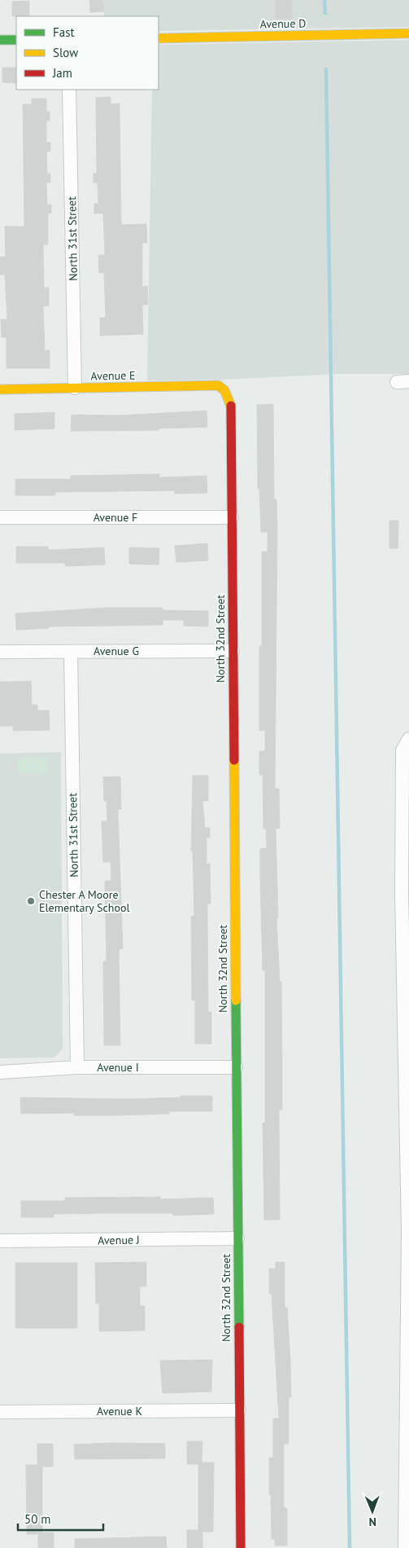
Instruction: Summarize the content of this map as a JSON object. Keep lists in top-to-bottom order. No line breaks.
{"streets":{"street":["Avenue D","North 31st Street","Avenue E","Avenue F","North 32nd Street","Avenue G","Avenue I","Avenue J","Avenue K"]},"crossings":[["North 31st Street","Avenue E"],["North 31st Street","Avenue G"],["North 31st Street","Avenue I"],["Avenue E","North 32nd Street"],["Avenue F","North 32nd Street"],["North 32nd Street","Avenue G"],["North 32nd Street","Avenue I"],["North 32nd Street","Avenue J"],["North 32nd Street","Avenue K"]],"places":["Chester A Moore Elementary School"],"legend":["Fast","Slow","Jam"],"scale_bar":"50 m","north":"bottom"}
